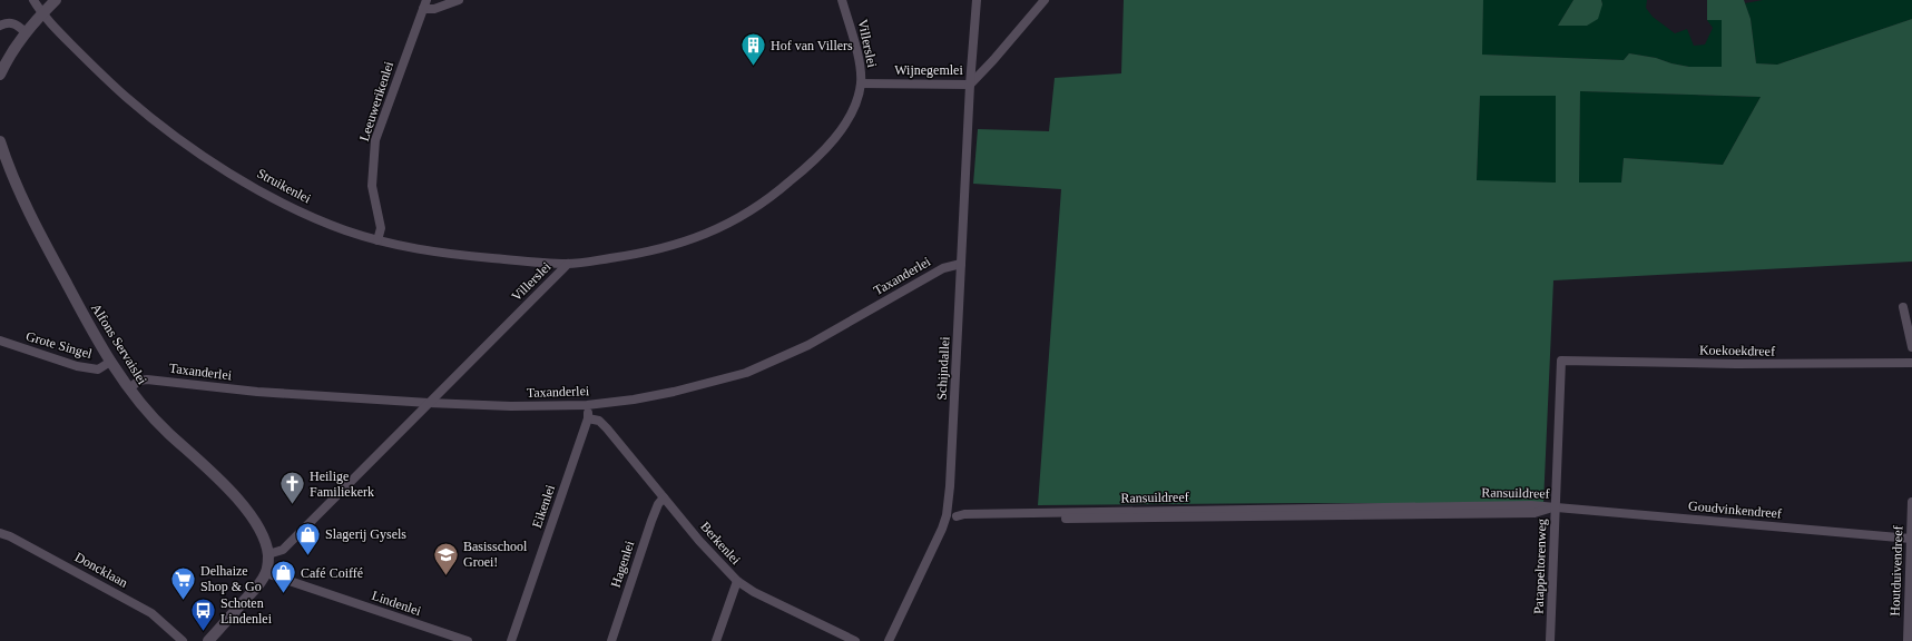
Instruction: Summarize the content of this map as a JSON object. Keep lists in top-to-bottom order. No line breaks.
{"streets":{"street":["Villerslei","Wijnegemlei","Leeuwerikenlei","Struikenlei","Taxanderlei","Alfons Servaislei","Grote Singel","Koekoekdreef","Schijndallei","Ransuildreef","Eikenlei","Goudvinkendreef","Berkenlei","Hagenlei","Patappeltorenweg","Doncklaan","Houtduivendreef","Lindenlei"]},"crossings":[["Villerslei","Wijnegemlei"],["Villerslei","Struikenlei"],["Villerslei","Taxanderlei"],["Villerslei","Alfons Servaislei"],["Wijnegemlei","Schijndallei"],["Leeuwerikenlei","Struikenlei"],["Taxanderlei","Alfons Servaislei"],["Taxanderlei","Schijndallei"],["Taxanderlei","Eikenlei"],["Alfons Servaislei","Grote Singel"],["Koekoekdreef","Patappeltorenweg"],["Schijndallei","Ransuildreef"],["Ransuildreef","Goudvinkendreef"],["Ransuildreef","Patappeltorenweg"],["Goudvinkendreef","Patappeltorenweg"],["Goudvinkendreef","Houtduivendreef"],["Berkenlei","Hagenlei"]],"places":{"building":["Hof van Villers"],"church":["Heilige Familiekerk"],"shop":["Slagerij Gysels","Café Coiffé"],"school or university":["Basisschool Groei!"],"supermarket":["Delhaize Shop & Go"],"bus stop":["Schoten Lindenlei"]}}
